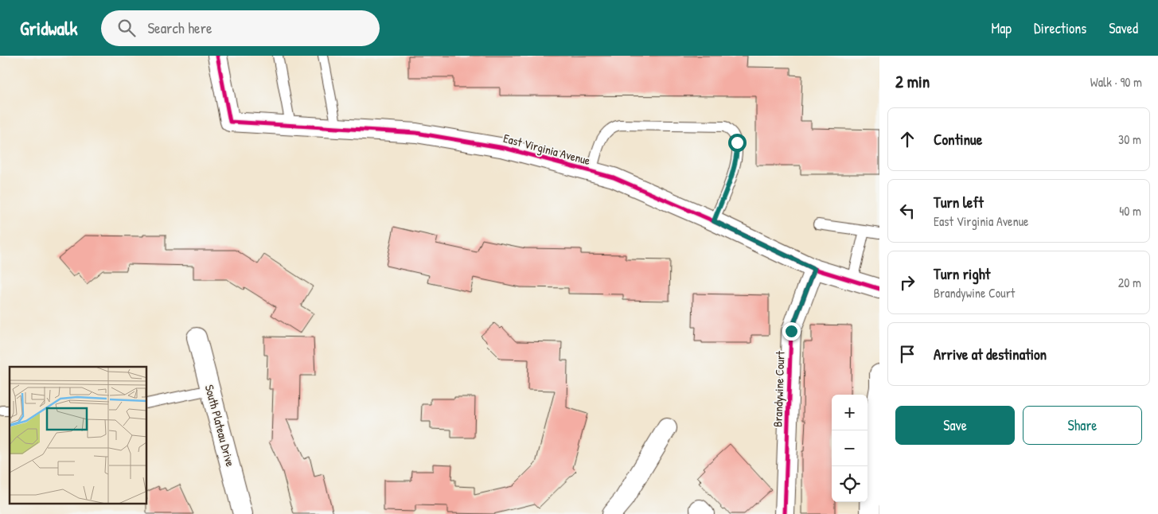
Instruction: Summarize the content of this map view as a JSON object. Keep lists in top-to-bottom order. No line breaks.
{"streets":{"street":["East Virginia Avenue","Brandywine Court","South Plateau Drive"]},"crossings":[["East Virginia Avenue","Brandywine Court"]],"page":{"header":"Gridwalk","search":"Search here","nav":["Map","Directions","Saved"],"heading":["2 min","Walk · 90 m"],"list":[["Continue","30 m"],["Turn left","East Virginia Avenue","40 m"],["Turn right","Brandywine Court","20 m"],"Arrive at destination"],"buttons":["Save","Share"],"map_buttons":["+","−"]}}
